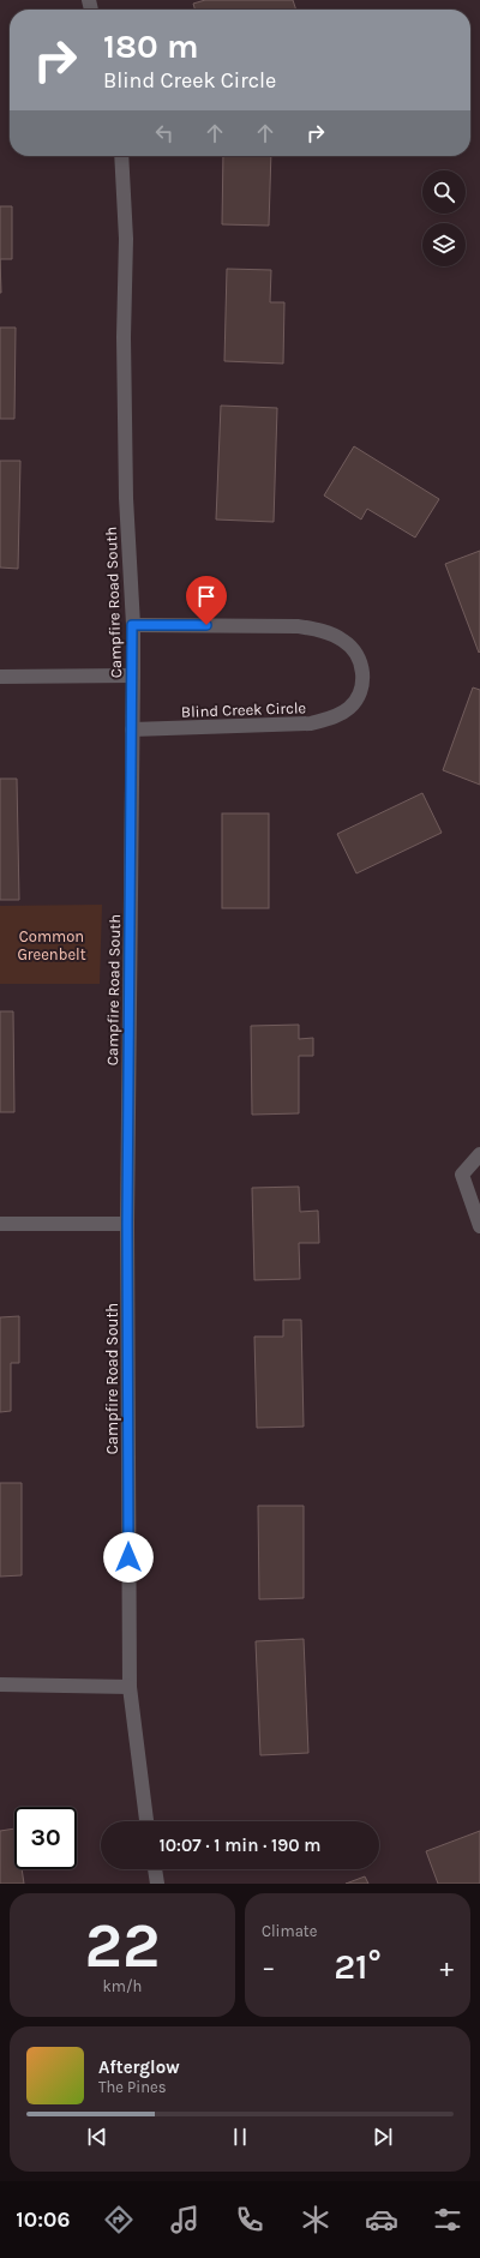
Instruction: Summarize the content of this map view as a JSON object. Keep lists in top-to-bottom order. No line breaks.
{"streets":{"street":["Campfire Road South","Blind Creek Circle"]},"crossings":[["Campfire Road South","Blind Creek Circle"]],"parks":["Common Greenbelt"],"page":{"turn":["180 m","Blind Creek Circle"],"limit":"30","trip":"10:07 · 1 min · 190 m","tile":[["22","km/h"],"Climate"],"heat":["−","21°","+"],"song":["Afterglow","The Pines"],"tabs":"10:06"}}
